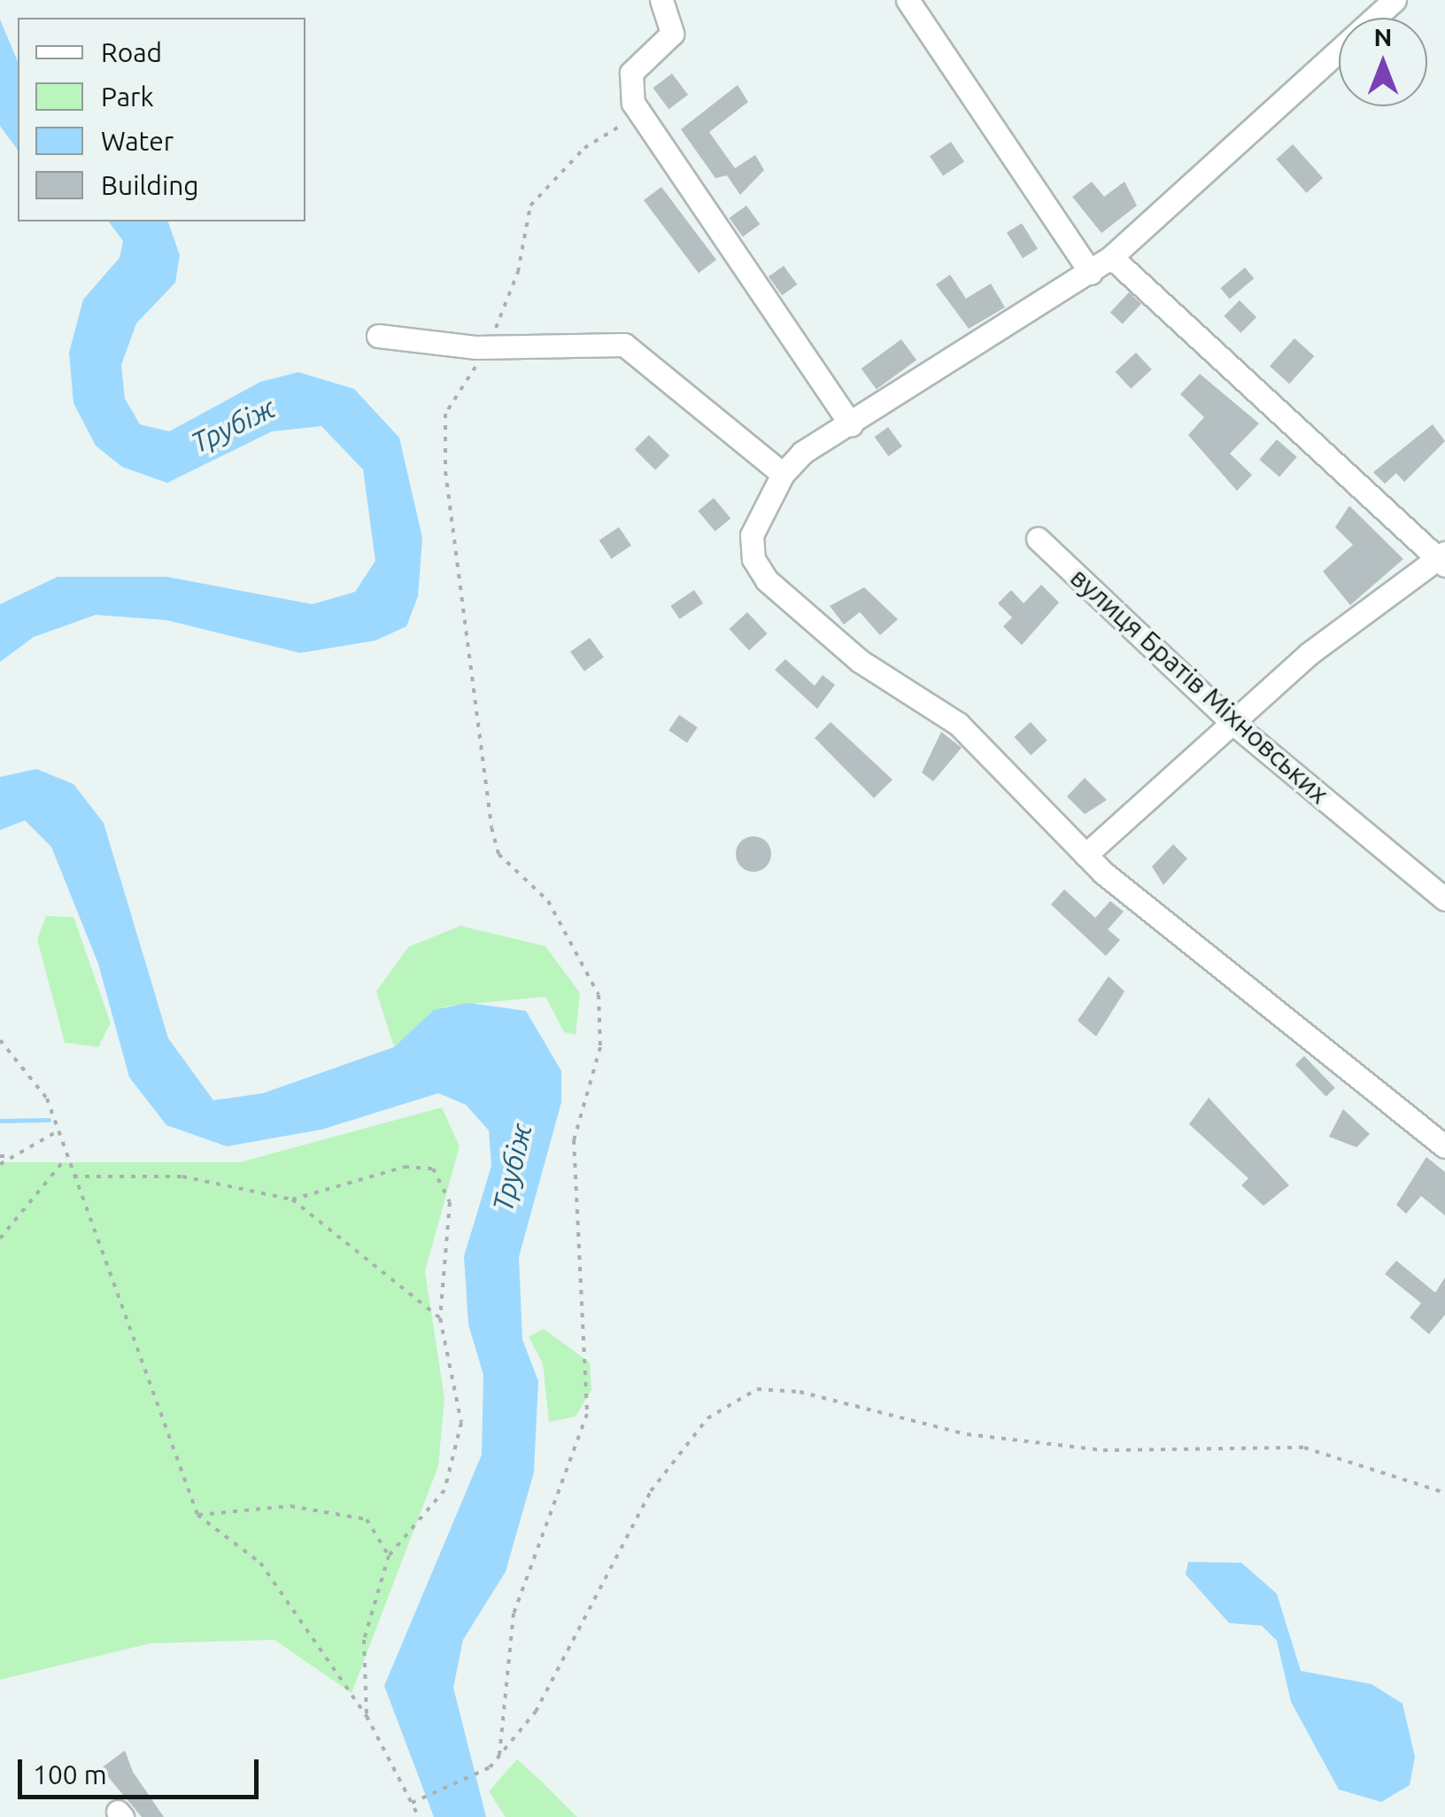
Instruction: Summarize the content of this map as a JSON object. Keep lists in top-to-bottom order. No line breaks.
{"streets":{"street":["вулиця Братів Міхновських"]},"water":["Трубіж"],"legend":["Road","Park","Water","Building"],"scale_bar":"100 m","north":"top"}
